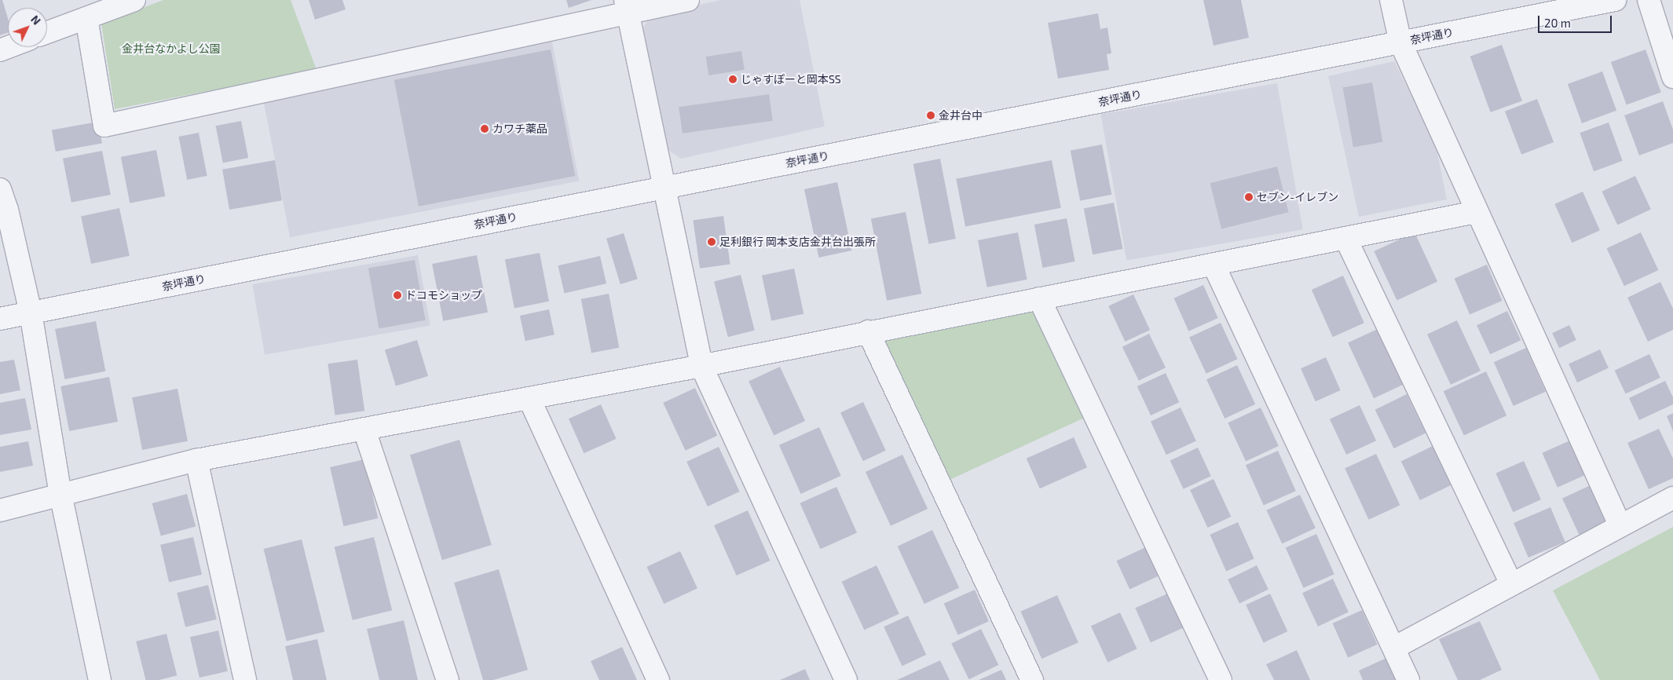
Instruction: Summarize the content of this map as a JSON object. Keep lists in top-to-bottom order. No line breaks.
{"streets":{"street":["奈坪通り"]},"parks":["金井台なかよし公園"],"places":["じゃすぽーと岡本SS","金井台中","カワチ薬品","セブン-イレブン","足利銀行 岡本支店金井台出張所","ドコモショップ"],"scale_bar":"20 m","north":"top right"}
